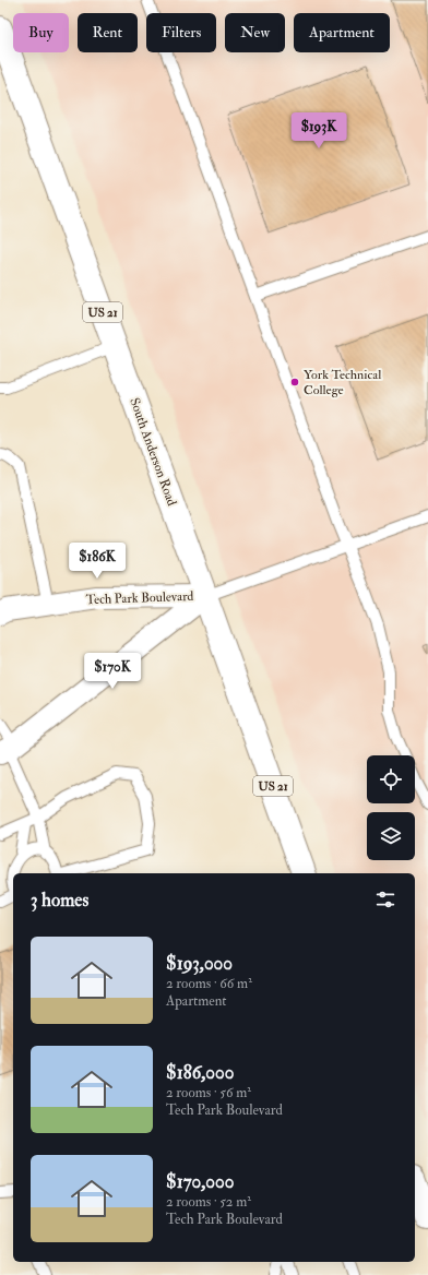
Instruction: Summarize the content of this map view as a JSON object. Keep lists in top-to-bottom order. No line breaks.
{"streets":{"main road":["US 21","South Anderson Road"],"street":["Tech Park Boulevard"]},"crossings":[["South Anderson Road","Tech Park Boulevard"]],"places":["York Technical College"],"page":{"chip":["Buy","Rent","Filters","New","Apartment"],"price":["$193K","$186K","$170K"],"heading":"3 homes","list":[{"name":"$193,000","note":"2 rooms · 66 m² · Apartment"},{"name":"$186,000","note":"2 rooms · 56 m² · Tech Park Boulevard"},{"name":"$170,000","note":"2 rooms · 52 m² · Tech Park Boulevard"}]}}
